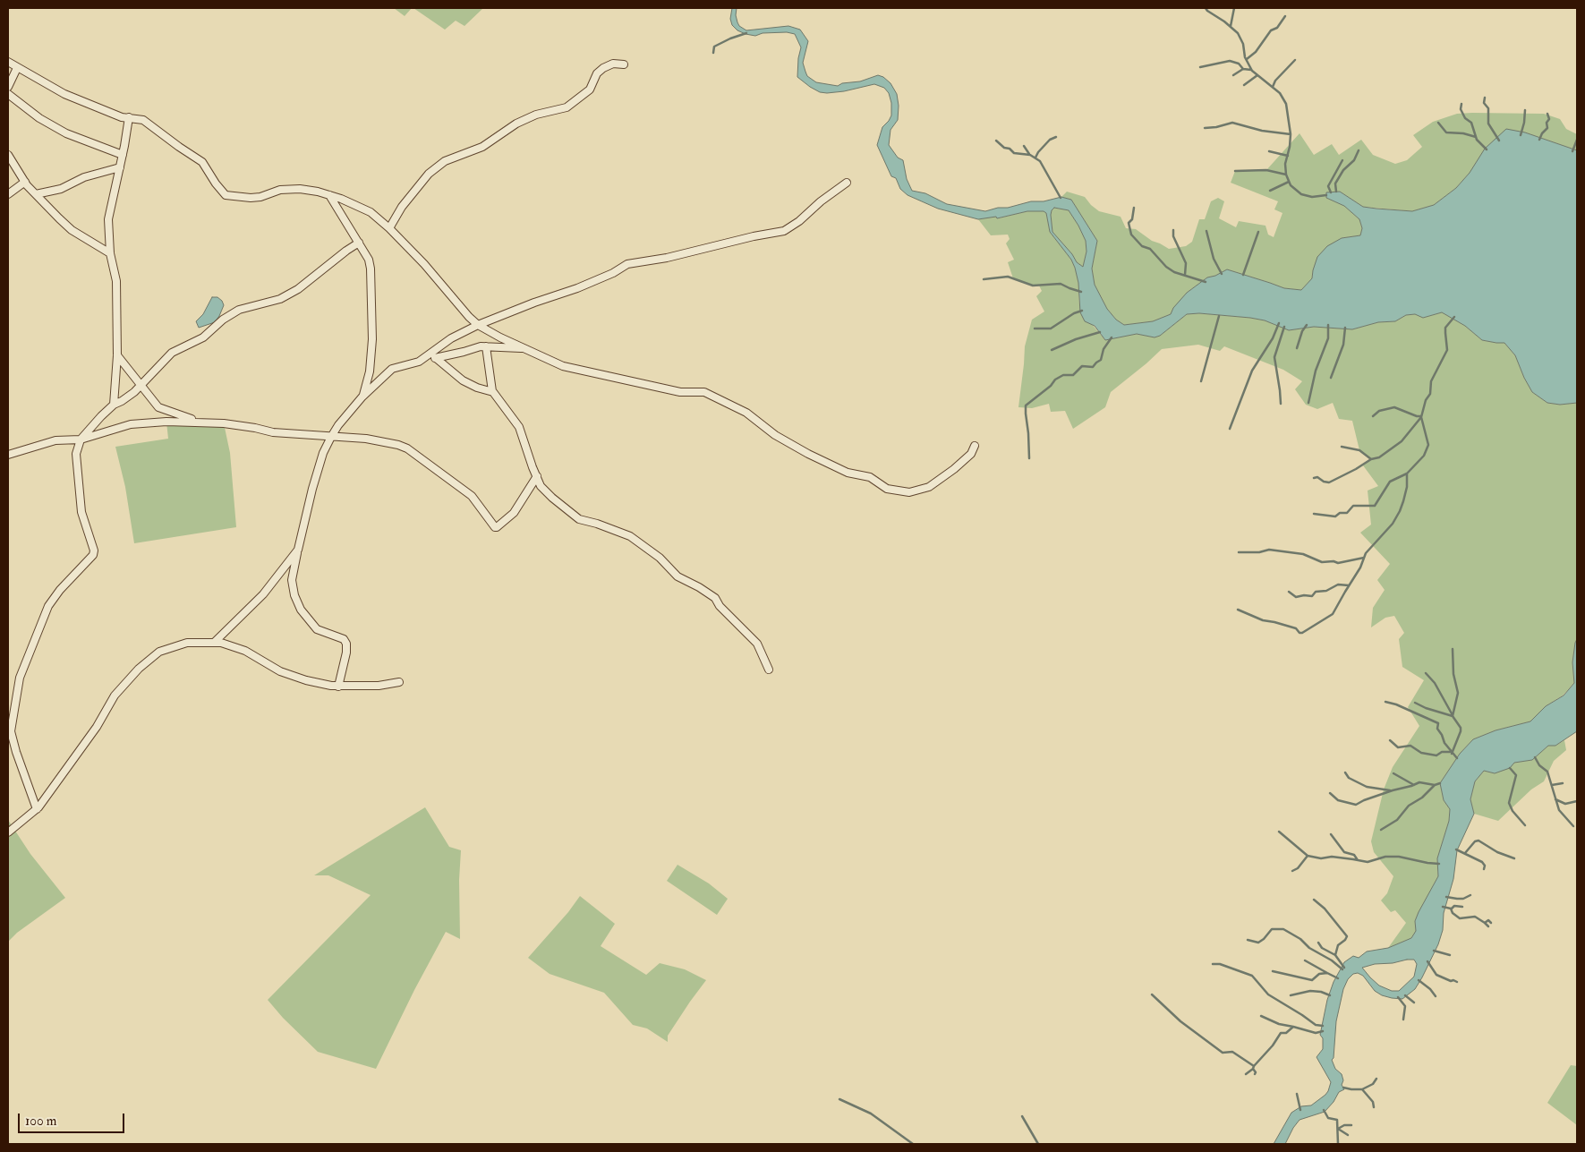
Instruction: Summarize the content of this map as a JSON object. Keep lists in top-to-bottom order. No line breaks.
{"scale_bar":"100 m"}
